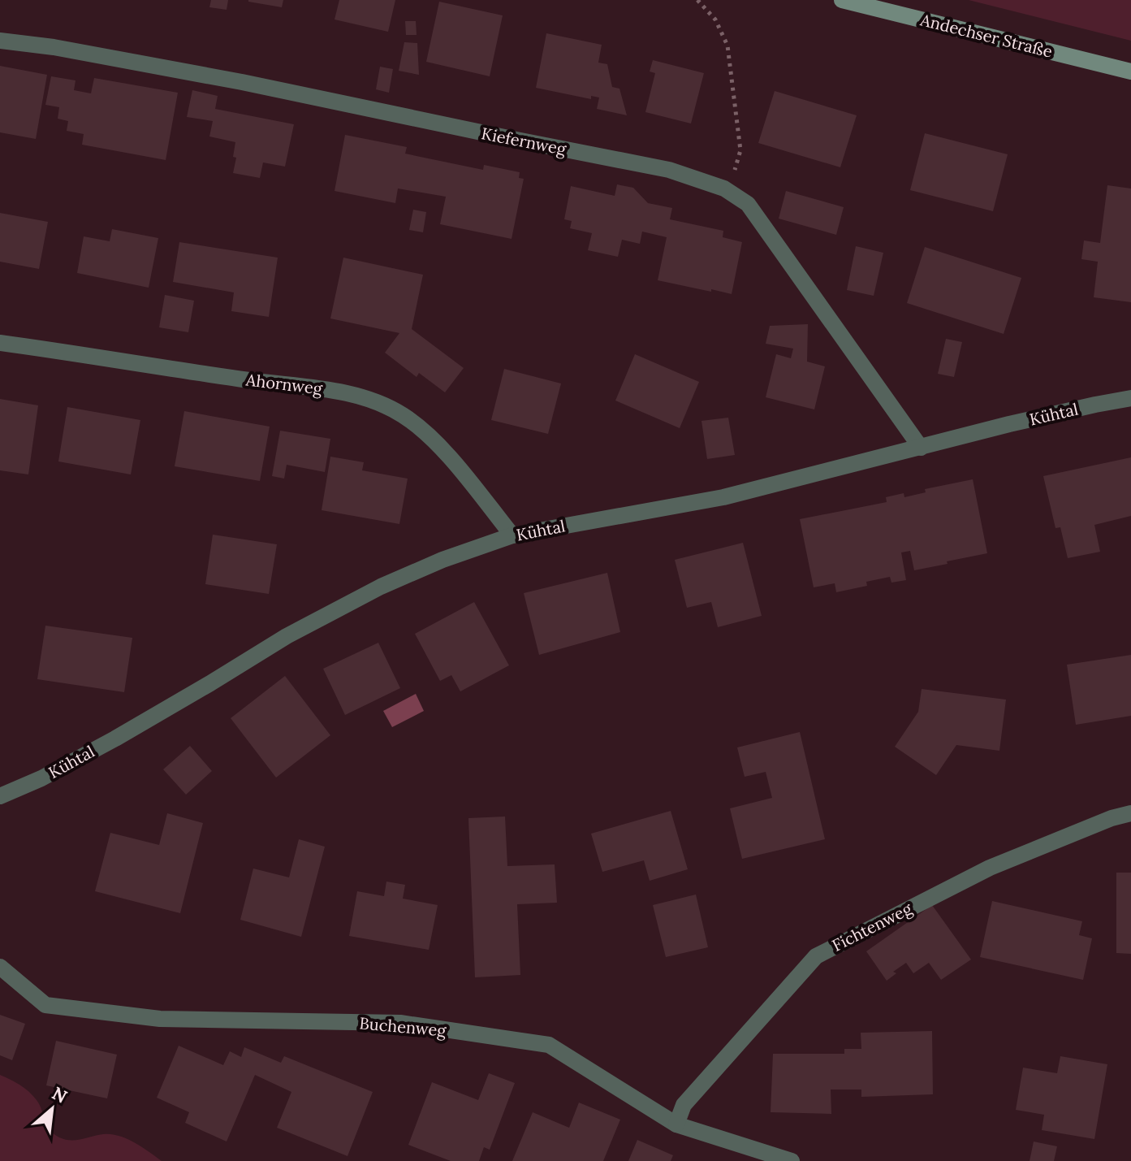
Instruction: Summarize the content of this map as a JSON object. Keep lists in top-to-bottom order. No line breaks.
{"streets":{"street":["Andechser Straße","Kiefernweg","Ahornweg","Kühtal","Fichtenweg","Buchenweg"]},"crossings":[["Kiefernweg","Kühtal"],["Ahornweg","Kühtal"],["Fichtenweg","Buchenweg"]],"north":"top right"}
